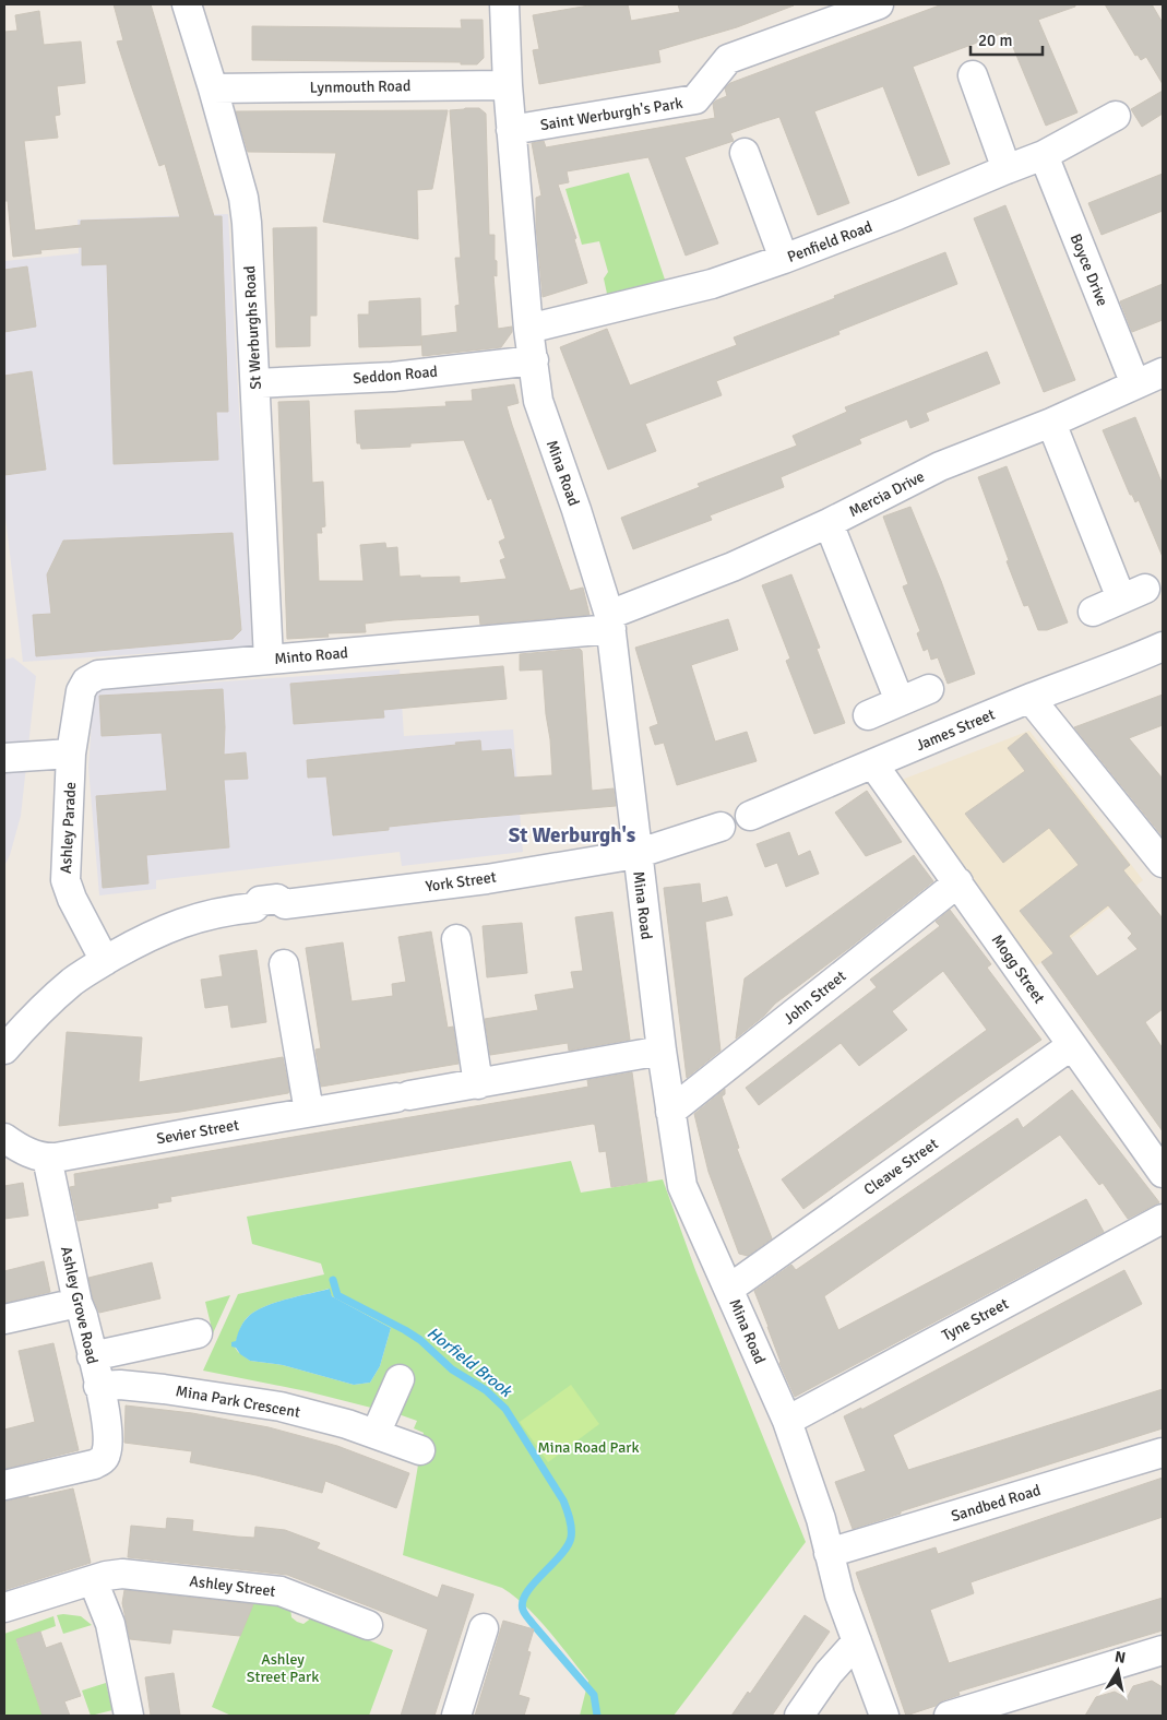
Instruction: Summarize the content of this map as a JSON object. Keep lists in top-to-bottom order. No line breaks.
{"streets":{"street":["Lynmouth Road","Saint Werburgh's Park","Penfield Road","Boyce Drive","St Werburghs Road","Seddon Road","Mina Road","Mercia Drive","Minto Road","James Street","Ashley Parade","York Street","Mogg Street","John Street","Sevier Street","Cleave Street","Ashley Grove Road","Tyne Street","Mina Park Crescent","Sandbed Road","Ashley Street"]},"crossings":[["Lynmouth Road","St Werburghs Road"],["Lynmouth Road","Mina Road"],["Saint Werburgh's Park","Mina Road"],["Penfield Road","Boyce Drive"],["Penfield Road","Mina Road"],["Boyce Drive","Mercia Drive"],["St Werburghs Road","Seddon Road"],["St Werburghs Road","Minto Road"],["Seddon Road","Mina Road"],["Mina Road","Mercia Drive"],["Mina Road","Minto Road"],["Mina Road","James Street"],["Mina Road","York Street"],["Mina Road","John Street"],["Mina Road","Sevier Street"],["Mina Road","Cleave Street"],["Mina Road","Tyne Street"],["Mina Road","Sandbed Road"],["Mercia Drive","Minto Road"],["Minto Road","Ashley Parade"],["James Street","York Street"],["James Street","Mogg Street"],["Ashley Parade","York Street"],["Mogg Street","John Street"],["Mogg Street","Cleave Street"],["Sevier Street","Ashley Grove Road"],["Ashley Grove Road","Mina Park Crescent"]],"districts":["St Werburgh's"],"water":["Horfield Brook"],"parks":["Mina Road Park","Ashley Street Park"],"scale_bar":"20 m","north":"top"}
